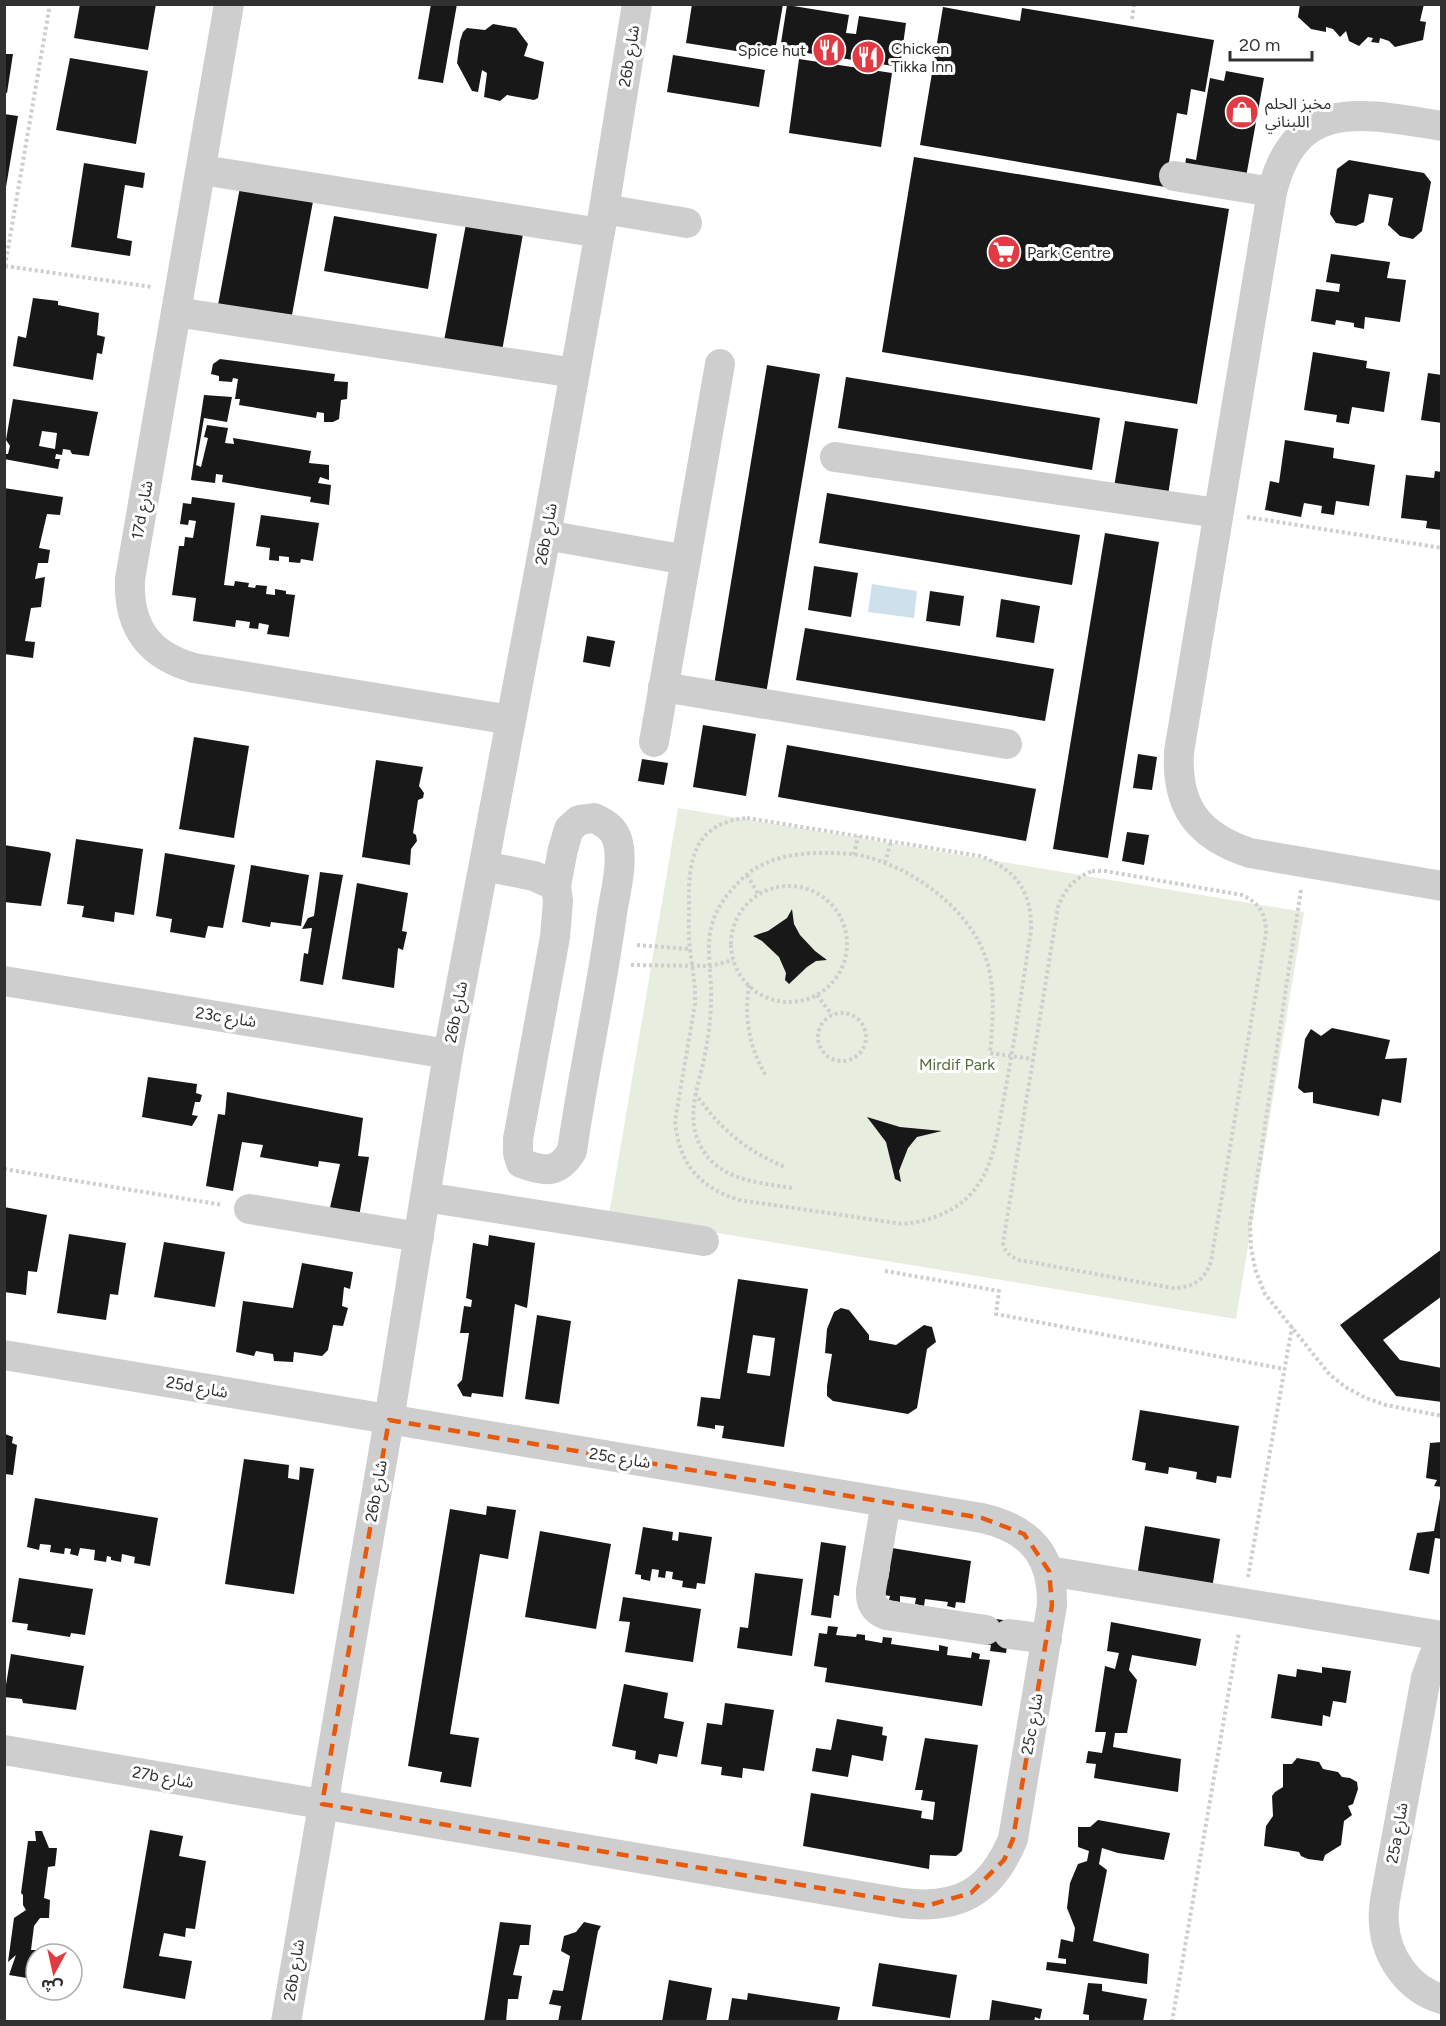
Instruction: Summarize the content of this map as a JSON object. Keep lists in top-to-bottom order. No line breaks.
{"streets":{"street":["26b شارع","17d شارع","23c شارع","25d شارع","25c شارع","27b شارع","25a شارع"]},"crossings":[["26b شارع","17d شارع"],["26b شارع","23c شارع"],["26b شارع","25d شارع"],["26b شارع","25c شارع"],["26b شارع","27b شارع"],["25d شارع","25c شارع"],["25c شارع","27b شارع"]],"parks":["Mirdif Park"],"places":{"restaurant":["Spice hut","Chicken Tikka Inn"],"shop":["مخبز الحلم اللبناني"],"supermarket":["Park Centre"]},"scale_bar":"20 m","north":"bottom"}
